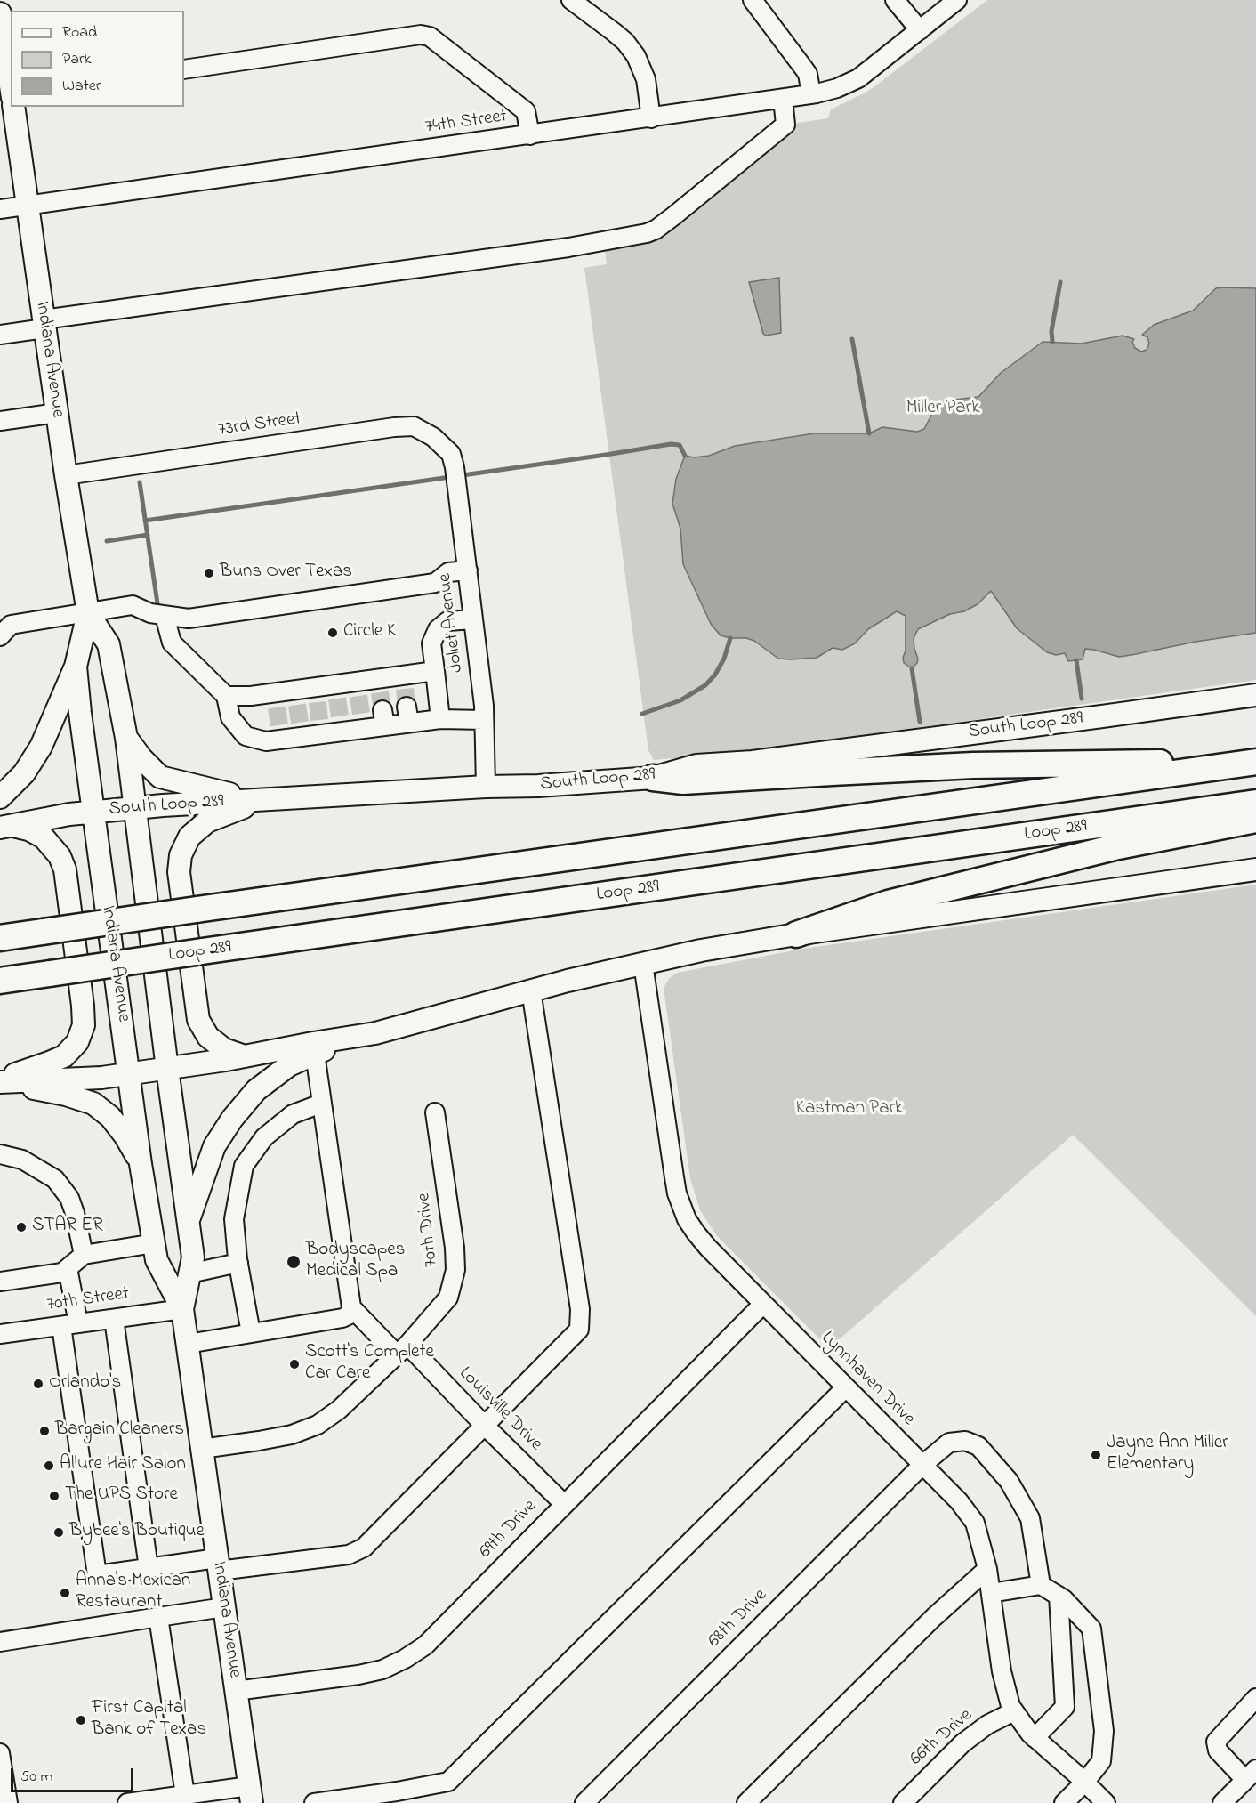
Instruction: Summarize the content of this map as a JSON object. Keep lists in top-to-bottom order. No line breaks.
{"streets":{"highway":["Loop 289"],"main road":["Indiana Avenue","South Loop 289"],"street":["74th Street","73rd Street","Joliet Avenue","70th Drive","70th Street","Lynnhaven Drive","Louisville Drive","69th Drive","68th Drive","66th Drive"]},"crossings":[["74th Street","Indiana Avenue"],["Indiana Avenue","73rd Street"],["Indiana Avenue","South Loop 289"],["Indiana Avenue","70th Drive"],["Indiana Avenue","70th Street"],["Indiana Avenue","69th Drive"],["73rd Street","Joliet Avenue"],["Joliet Avenue","South Loop 289"],["70th Drive","Louisville Drive"],["Lynnhaven Drive","69th Drive"],["Lynnhaven Drive","68th Drive"],["Lynnhaven Drive","66th Drive"],["Louisville Drive","69th Drive"]],"parks":["Miller Park","Kastman Park"],"places":["Buns Over Texas","Circle K","STAR ER","Bodyscapes Medical Spa","Scott's Complete Car Care","Orlando's","Bargain Cleaners","Jayne Ann Miller Elementary","Allure Hair Salon","The UPS Store","Bybee's Boutique","Anna's Mexican Restaurant","First Capital Bank of Texas"],"legend":["Road","Park","Water"],"scale_bar":"50 m"}
